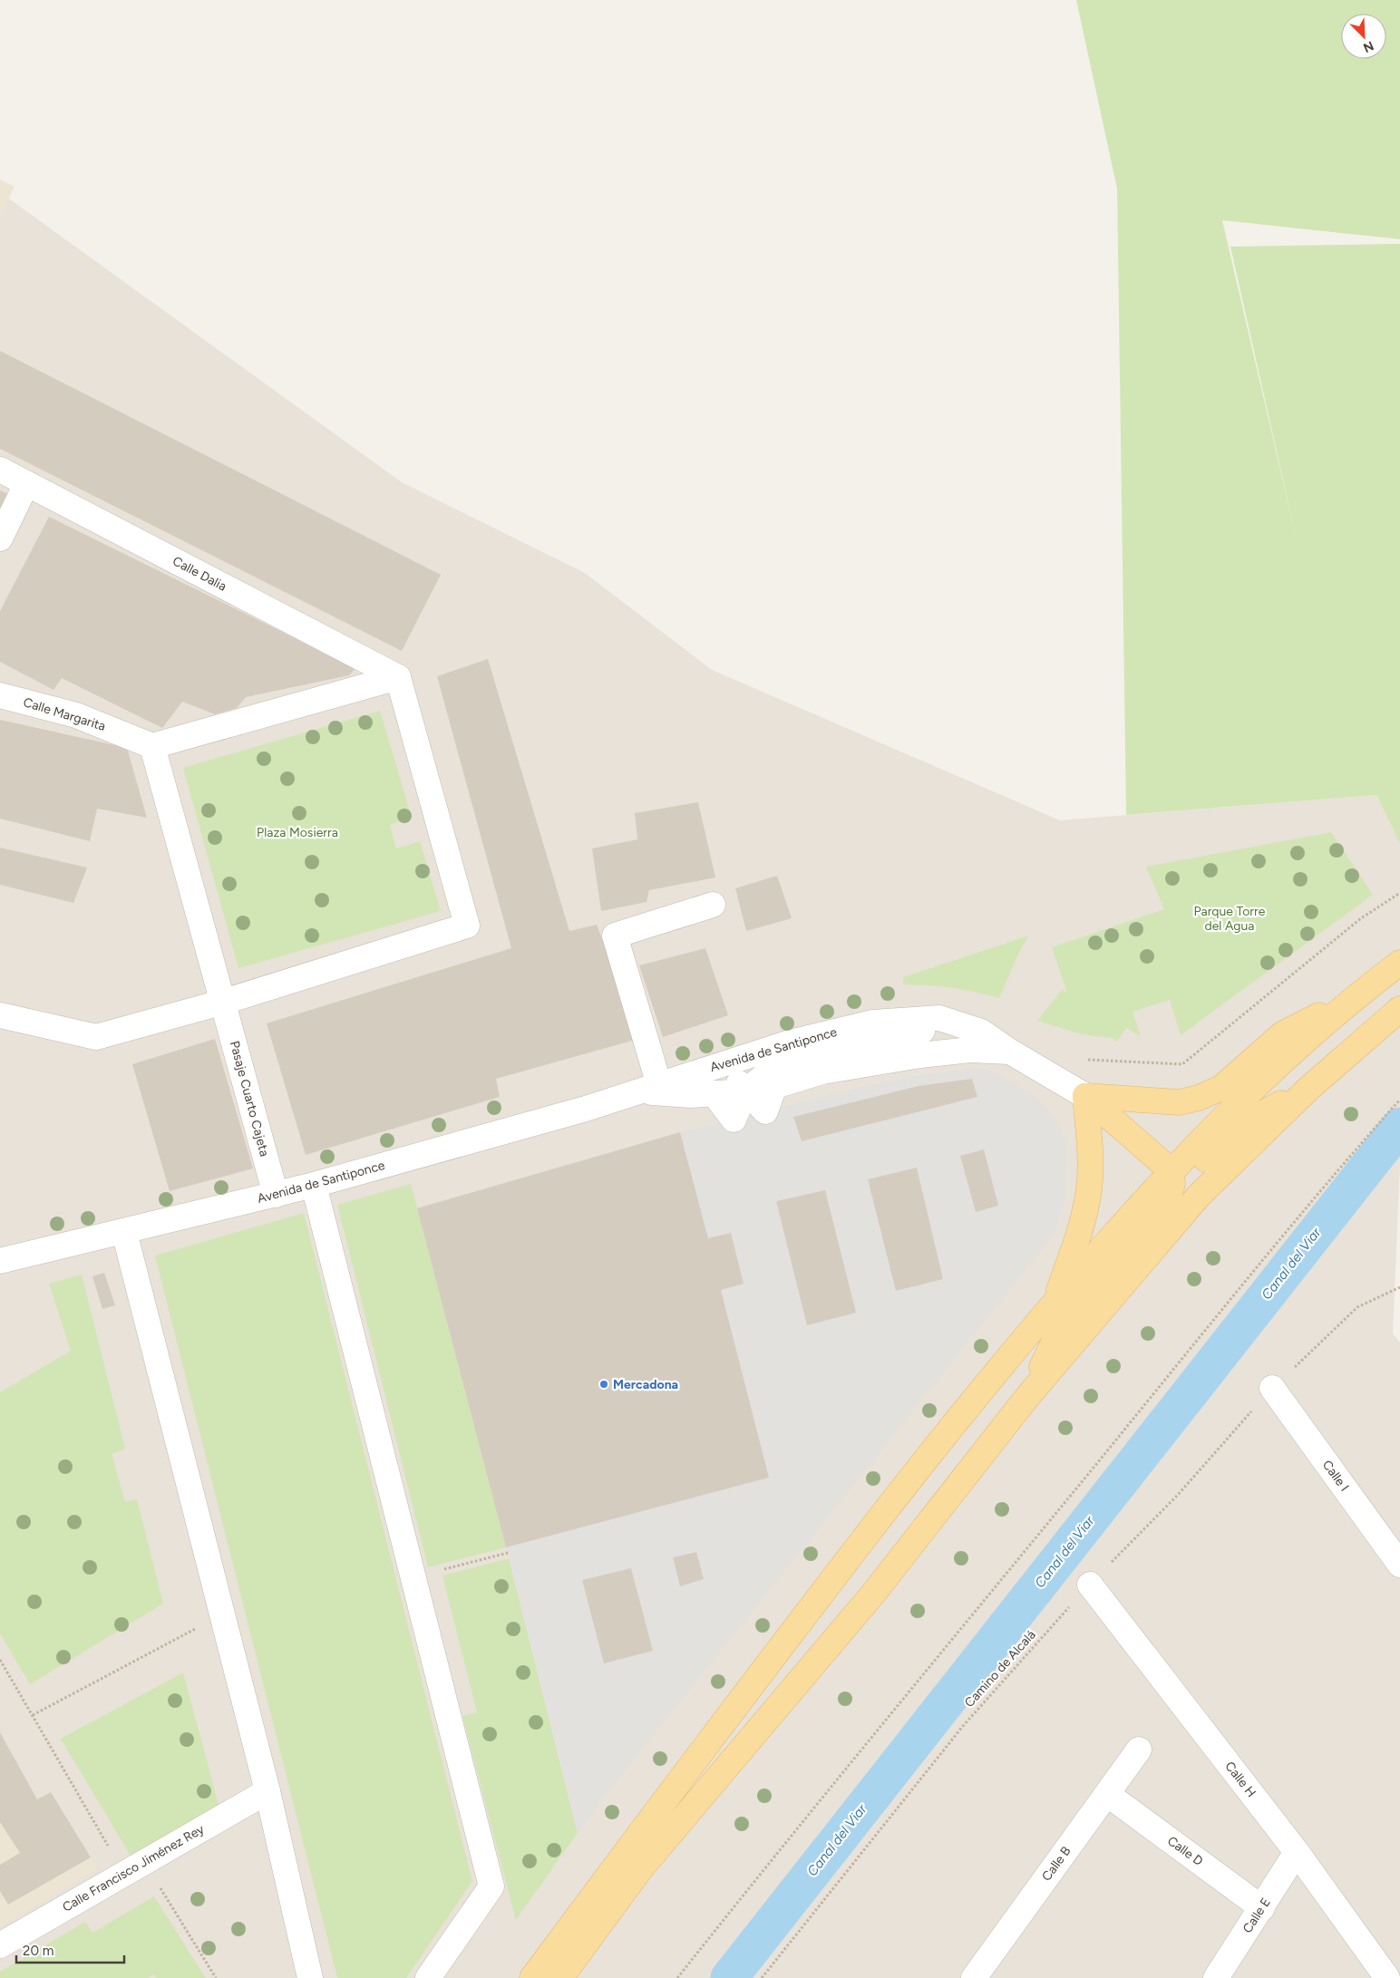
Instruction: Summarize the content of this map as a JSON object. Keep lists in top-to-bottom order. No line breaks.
{"streets":{"street":["Calle Dalia","Calle Margarita","Avenida de Santiponce","Pasaje Cuarto Cajeta","Calle I","Calle H","Calle D","Calle B","Calle Francisco Jiménez Rey","Calle E"],"path":["Camino de Alcalá"]},"crossings":[["Avenida de Santiponce","Pasaje Cuarto Cajeta"],["Calle I","Camino de Alcalá"],["Camino de Alcalá","Calle H"],["Calle H","Calle E"],["Calle D","Calle B"],["Calle D","Calle E"]],"water":["Canal del Viar"],"parks":["Plaza Mosierra","Parque Torre del Agua"],"places":["Mercadona"],"scale_bar":"20 m","north":"bottom right"}
